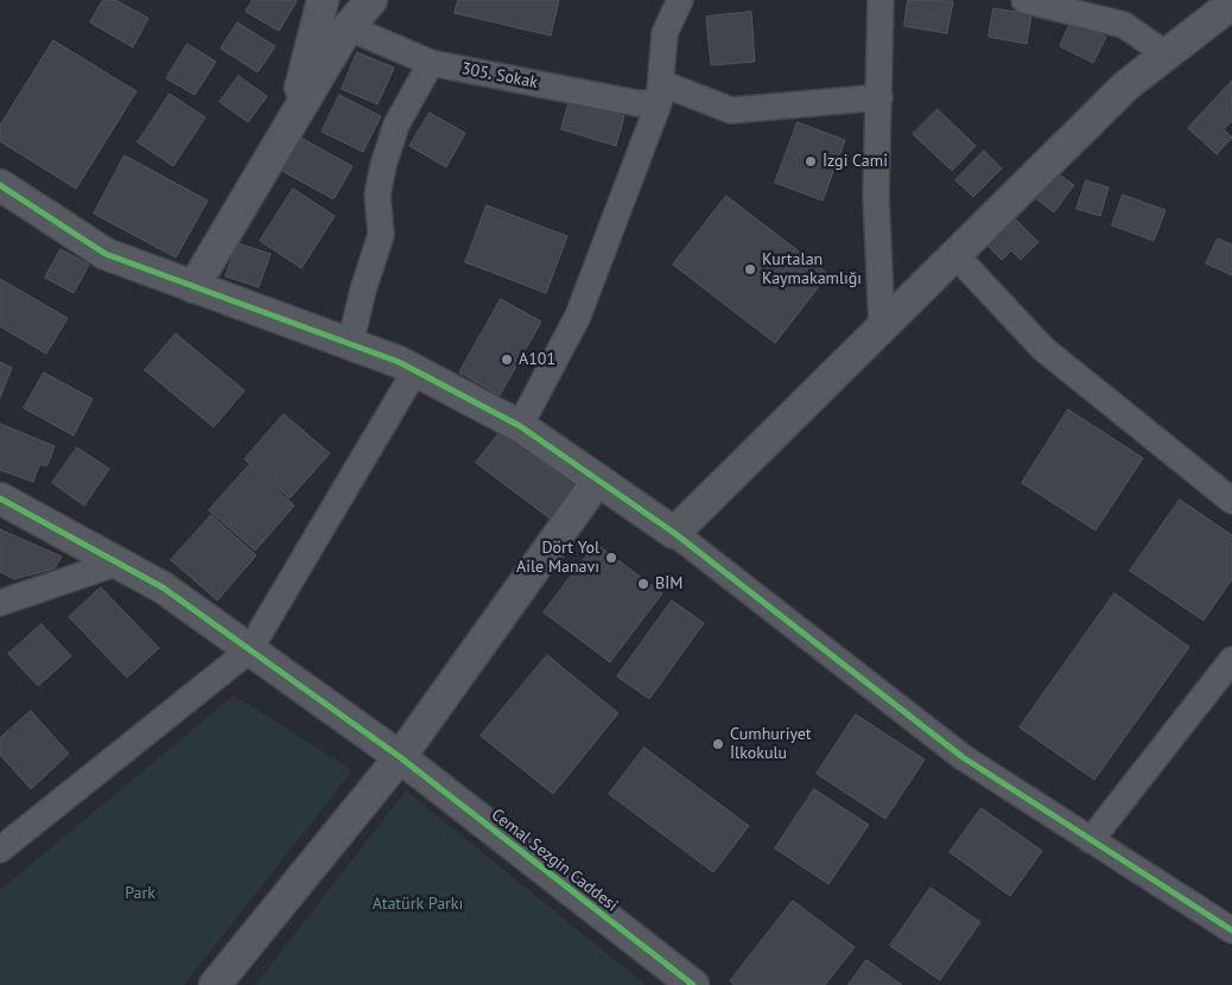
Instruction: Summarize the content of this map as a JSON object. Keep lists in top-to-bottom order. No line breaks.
{"streets":{"street":["305. Sokak","Cemal Sezgin Caddesi"]},"parks":["Park","Atatürk Parkı"],"places":["İzgi Cami","Kurtalan Kaymakamlığı","A101","Dört Yol Aile Manavı","BİM","Cumhuriyet İlkokulu"]}
